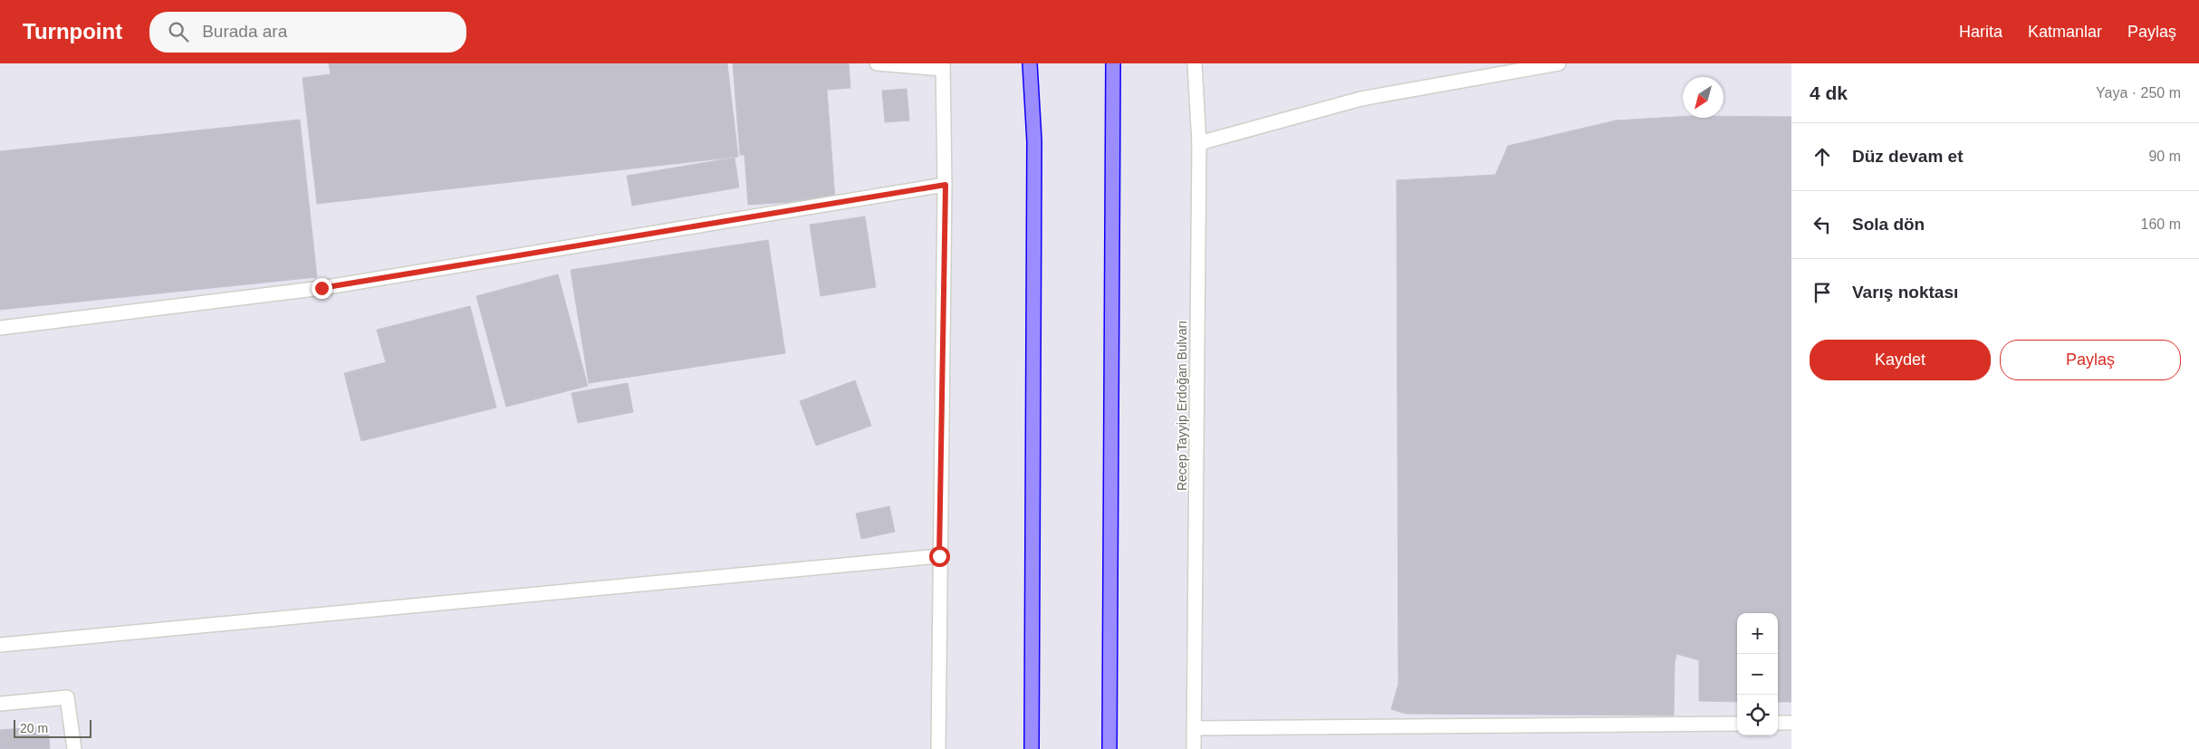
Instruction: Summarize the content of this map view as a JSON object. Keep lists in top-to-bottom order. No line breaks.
{"streets":{"street":["Recep Tayyip Erdoğan Bulvarı"]},"scale_bar":"20 m","north":"bottom left","page":{"header":"Turnpoint","search":"Burada ara","nav":["Harita","Katmanlar","Paylaş"],"heading":["4 dk","Yaya · 250 m"],"list":[["Düz devam et","90 m"],["Sola dön","160 m"],"Varış noktası"],"buttons":["Kaydet","Paylaş"],"map_buttons":["+","−"],"scale":"20 m"}}
